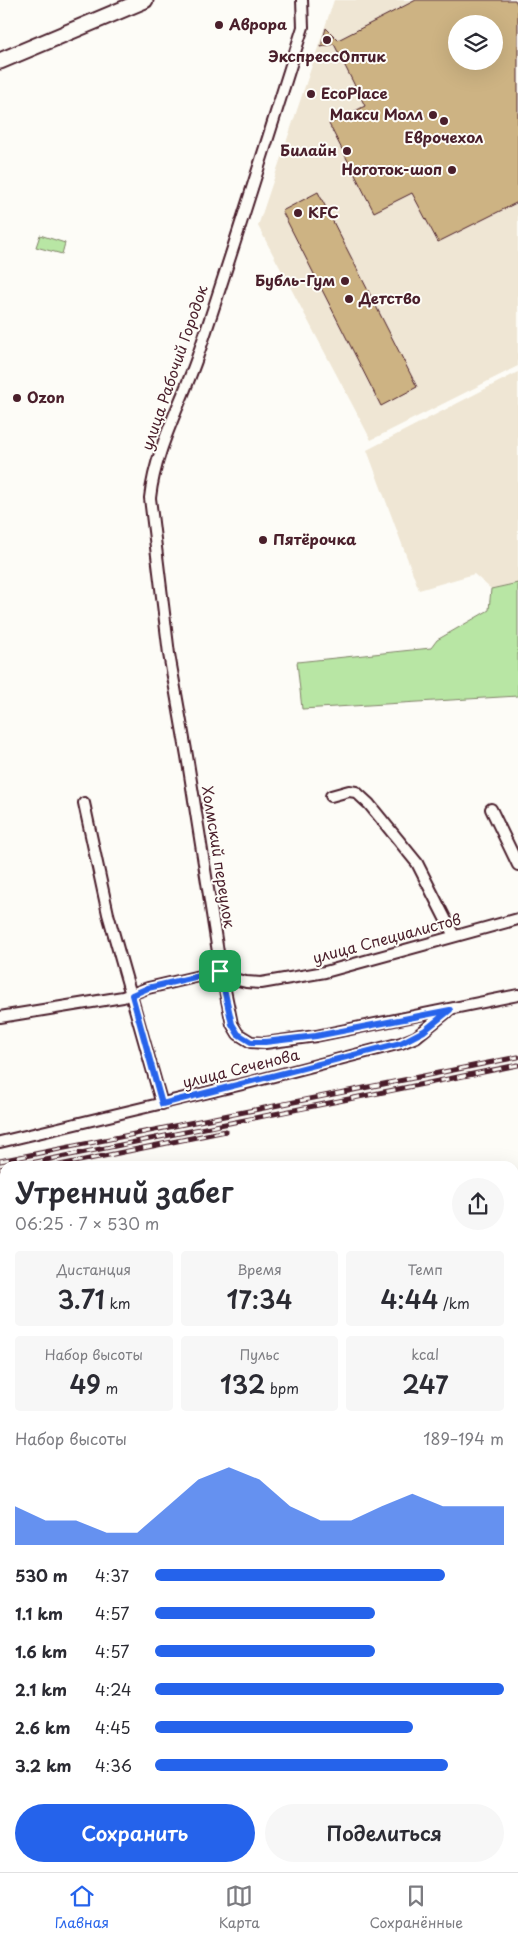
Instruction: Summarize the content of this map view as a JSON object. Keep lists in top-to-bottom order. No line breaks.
{"streets":{"street":["улица Рабочий Городок","Холмский переулок","улица Специалистов","улица Сеченова"]},"crossings":[["улица Рабочий Городок","Холмский переулок"],["Холмский переулок","улица Специалистов"],["Холмский переулок","улица Сеченова"]],"places":["Аврора","ЭкспрессОптик","EcoPlace","Макси Молл","Еврочехол","Билайн","Ноготок-шоп","KFC","Бубль-Гум","Детство","Ozon","Пятёрочка"],"page":{"heading":["Утренний забег","06:25 · 7 × 530 m"],"stats":[["Дистанция","3.71 km"],["Время","17:34"],["Темп","4:44 /km"],["Набор высоты","49 m"],["Пульс","132 bpm"],["kcal","247"]],"chart":["Набор высоты","189–194 m"],"list":[{"name":"530 m","note":"4:37"},{"name":"1.1 km","note":"4:57"},{"name":"1.6 km","note":"4:57"},{"name":"2.1 km","note":"4:24"},{"name":"2.6 km","note":"4:45"},{"name":"3.2 km","note":"4:36"}],"buttons":["Сохранить","Поделиться"],"tabs":["Главная","Карта","Сохранённые"]}}
